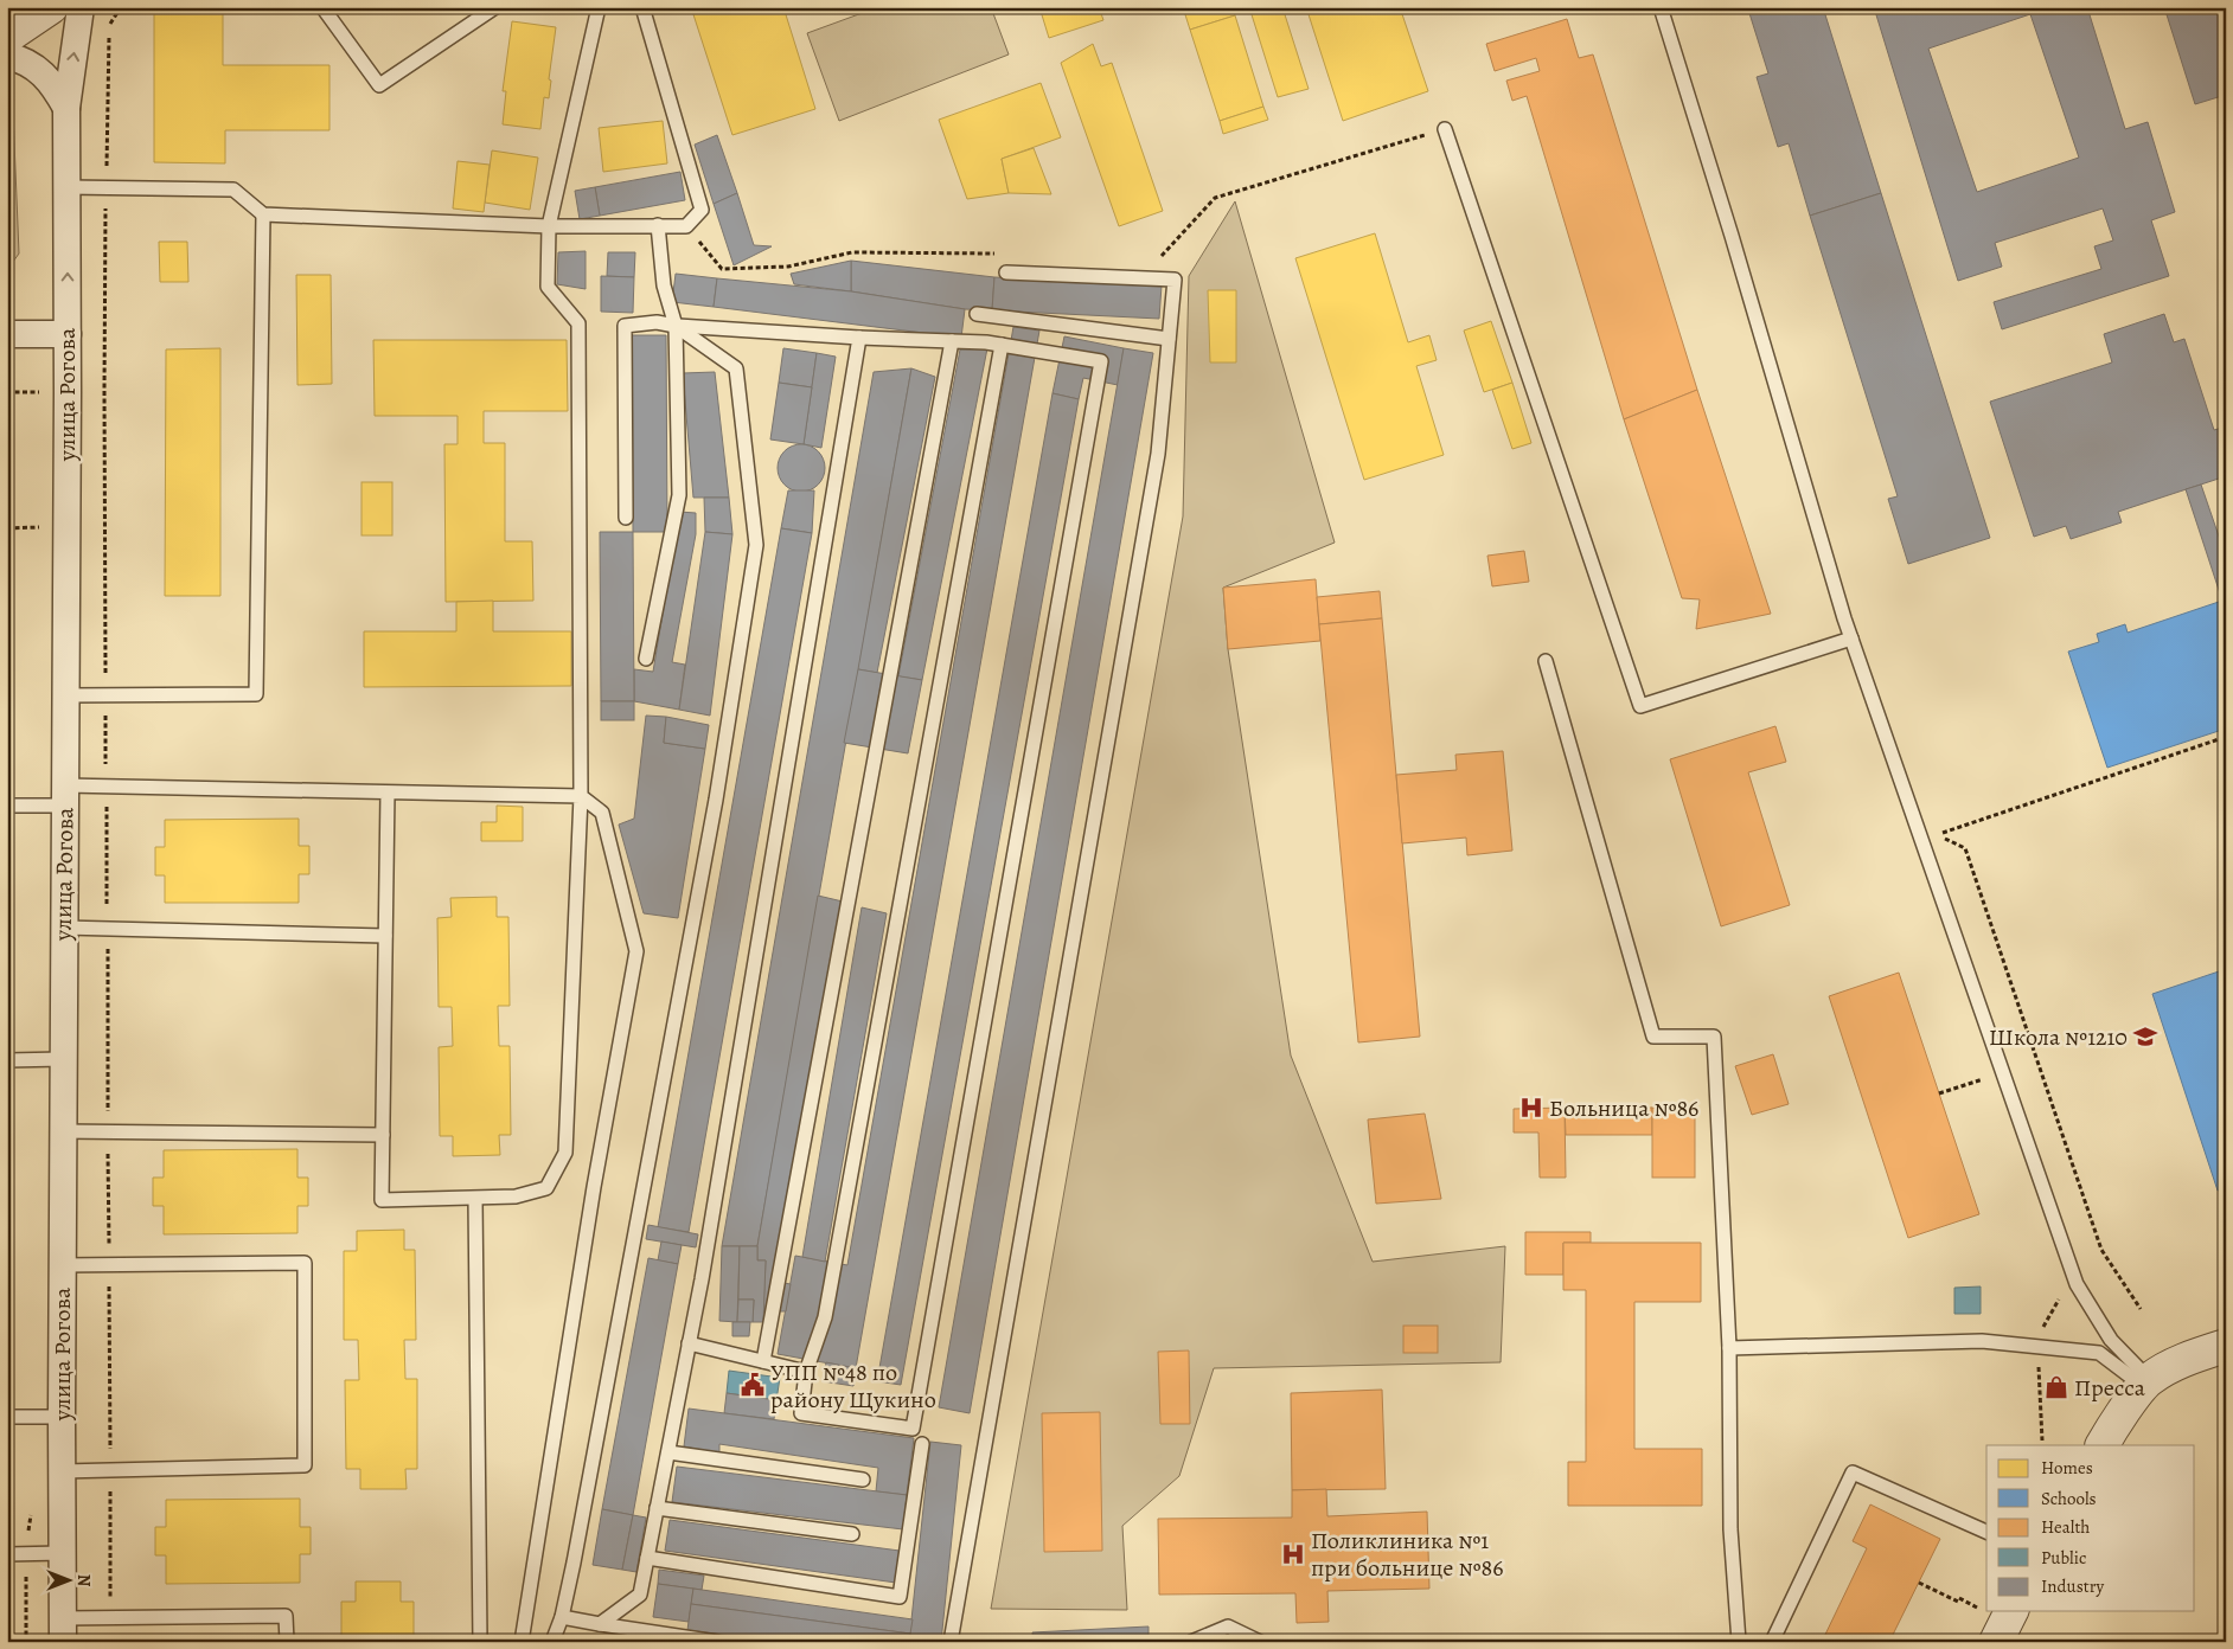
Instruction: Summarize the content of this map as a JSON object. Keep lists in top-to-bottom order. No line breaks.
{"streets":{"street":["улица Рогова"]},"places":{"school or university":["Школа №1210"],"hospital":["Больница №86","Поликлиника №1 при больнице №86"],"public building":["УПП №48 по району Щукино"],"shop":["Пресса"]},"legend":["Homes","Schools","Health","Public","Industry"],"north":"right"}
